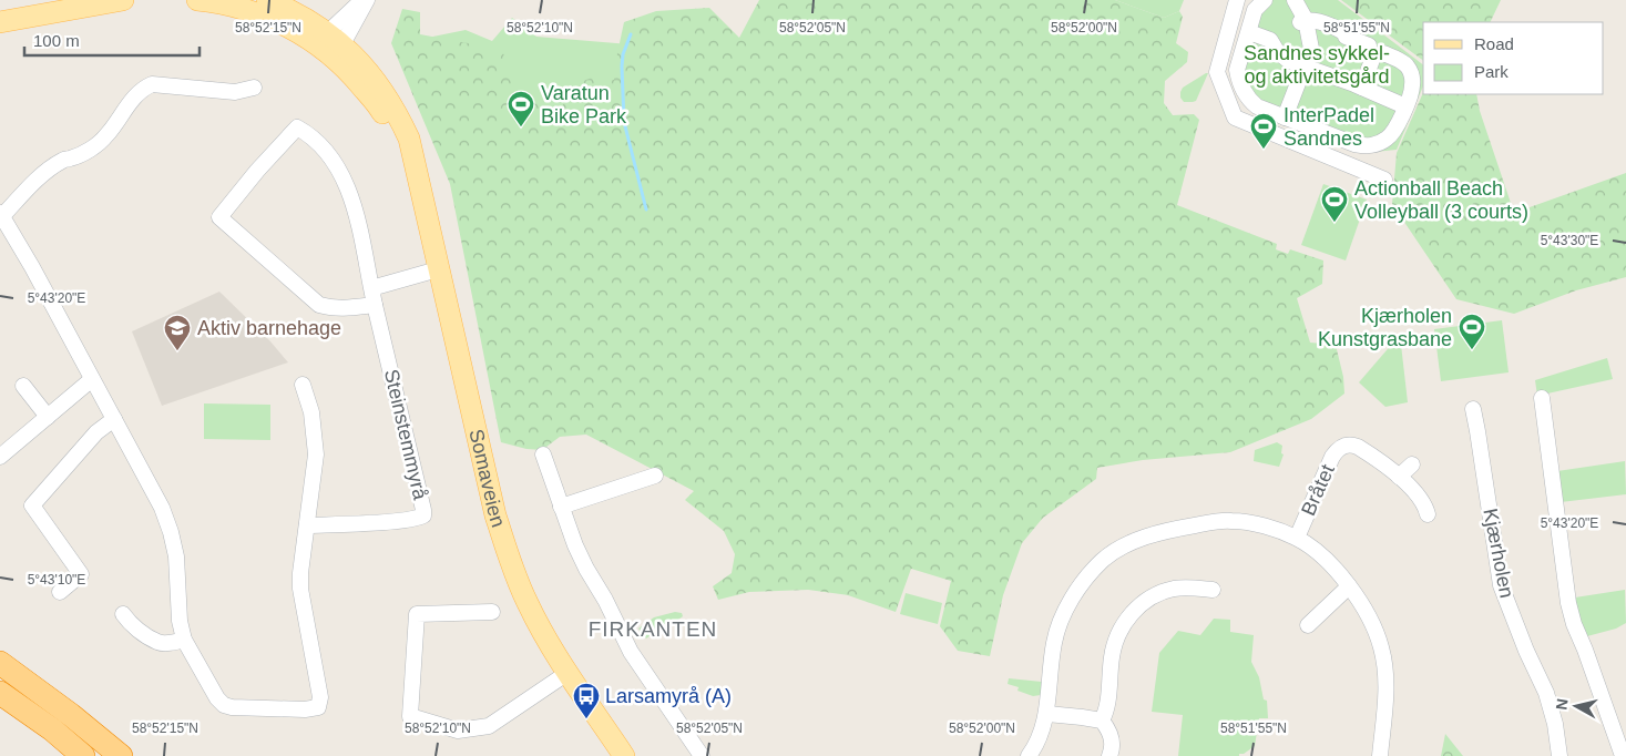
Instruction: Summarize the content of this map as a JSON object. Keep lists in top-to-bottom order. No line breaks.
{"streets":{"main road":["Somaveien"],"street":["Steinstemmyrå","Bråtet","Kjærholen"]},"districts":["FIRKANTEN"],"parks":["Sandnes sykkel- og aktivitetsgård"],"places":{"sports":["Varatun Bike Park","InterPadel Sandnes","Actionball Beach Volleyball (3 courts)","Kjærholen Kunstgrasbane"],"school or university":["Aktiv barnehage"],"bus stop":["Larsamyrå (A)"]},"legend":["Road","Park"],"scale_bar":"100 m","north":"left","coordinates":["58°52'15\"N","58°52'10\"N","58°52'05\"N","58°52'00\"N","58°51'55\"N","5°43'30\"E","5°43'20\"E","5°43'10\"E"]}
